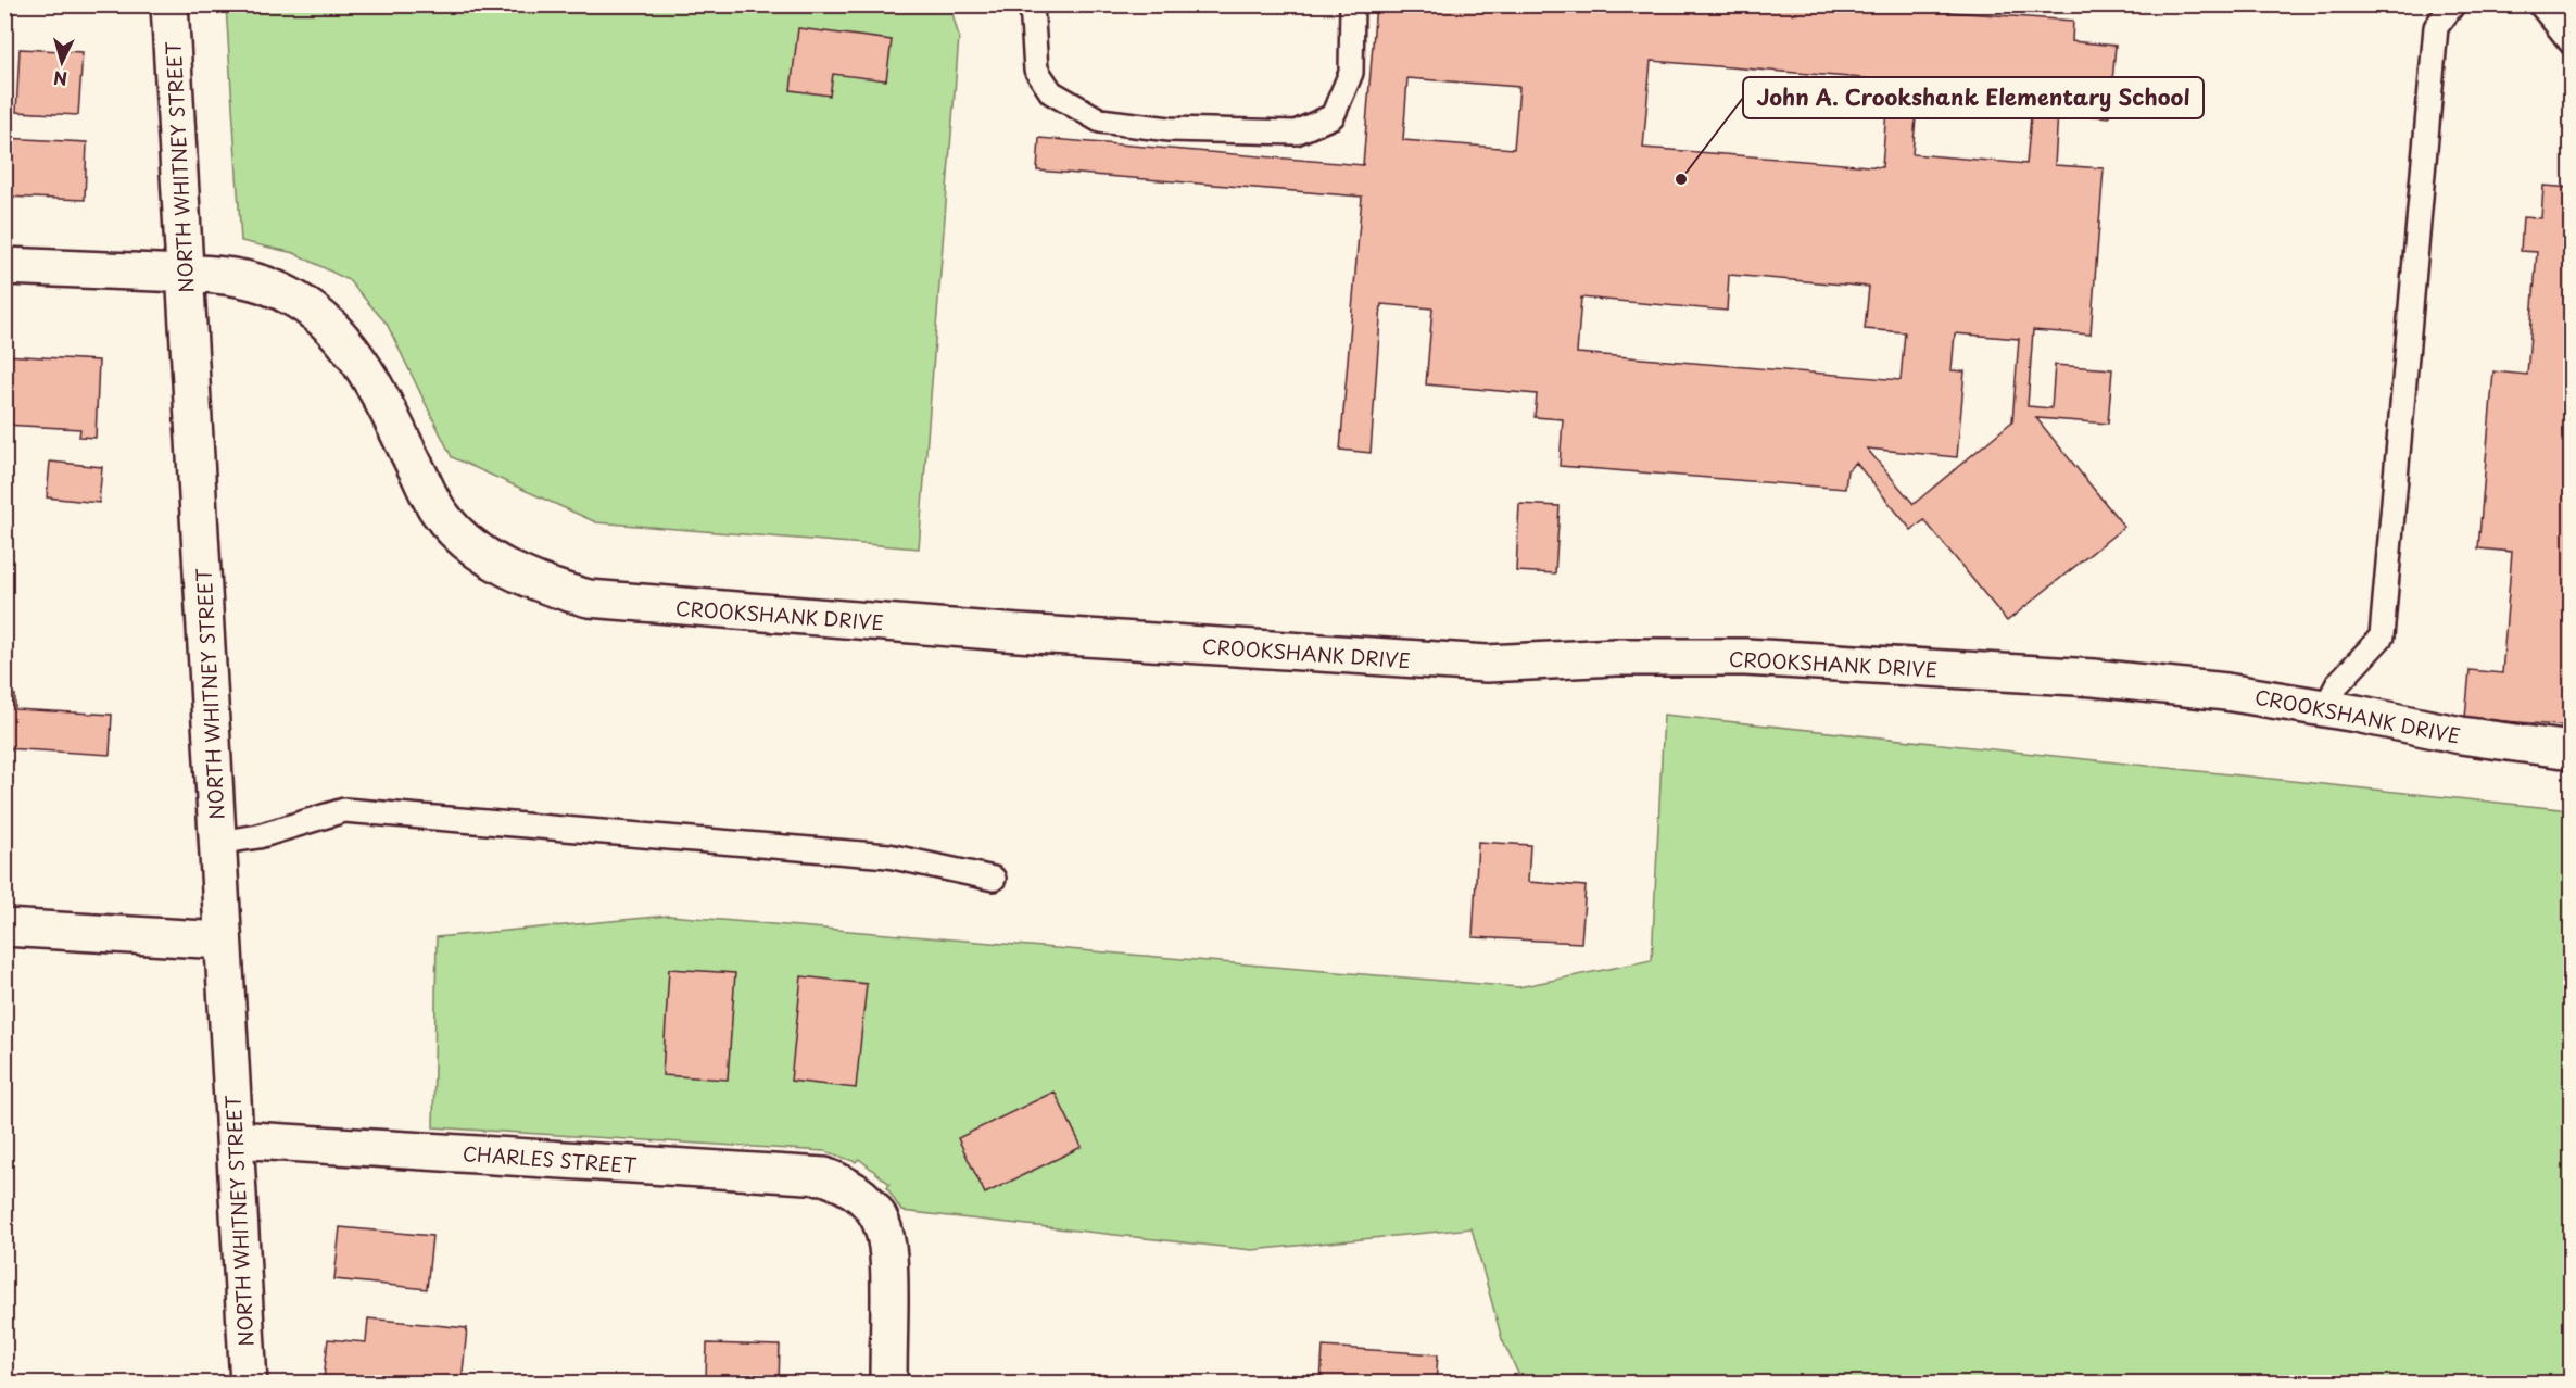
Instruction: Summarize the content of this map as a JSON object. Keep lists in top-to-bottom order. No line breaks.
{"streets":{"street":["NORTH WHITNEY STREET","CROOKSHANK DRIVE","CHARLES STREET"]},"crossings":[["NORTH WHITNEY STREET","CROOKSHANK DRIVE"],["NORTH WHITNEY STREET","CHARLES STREET"]],"places":["John A. Crookshank Elementary School"],"north":"bottom"}
